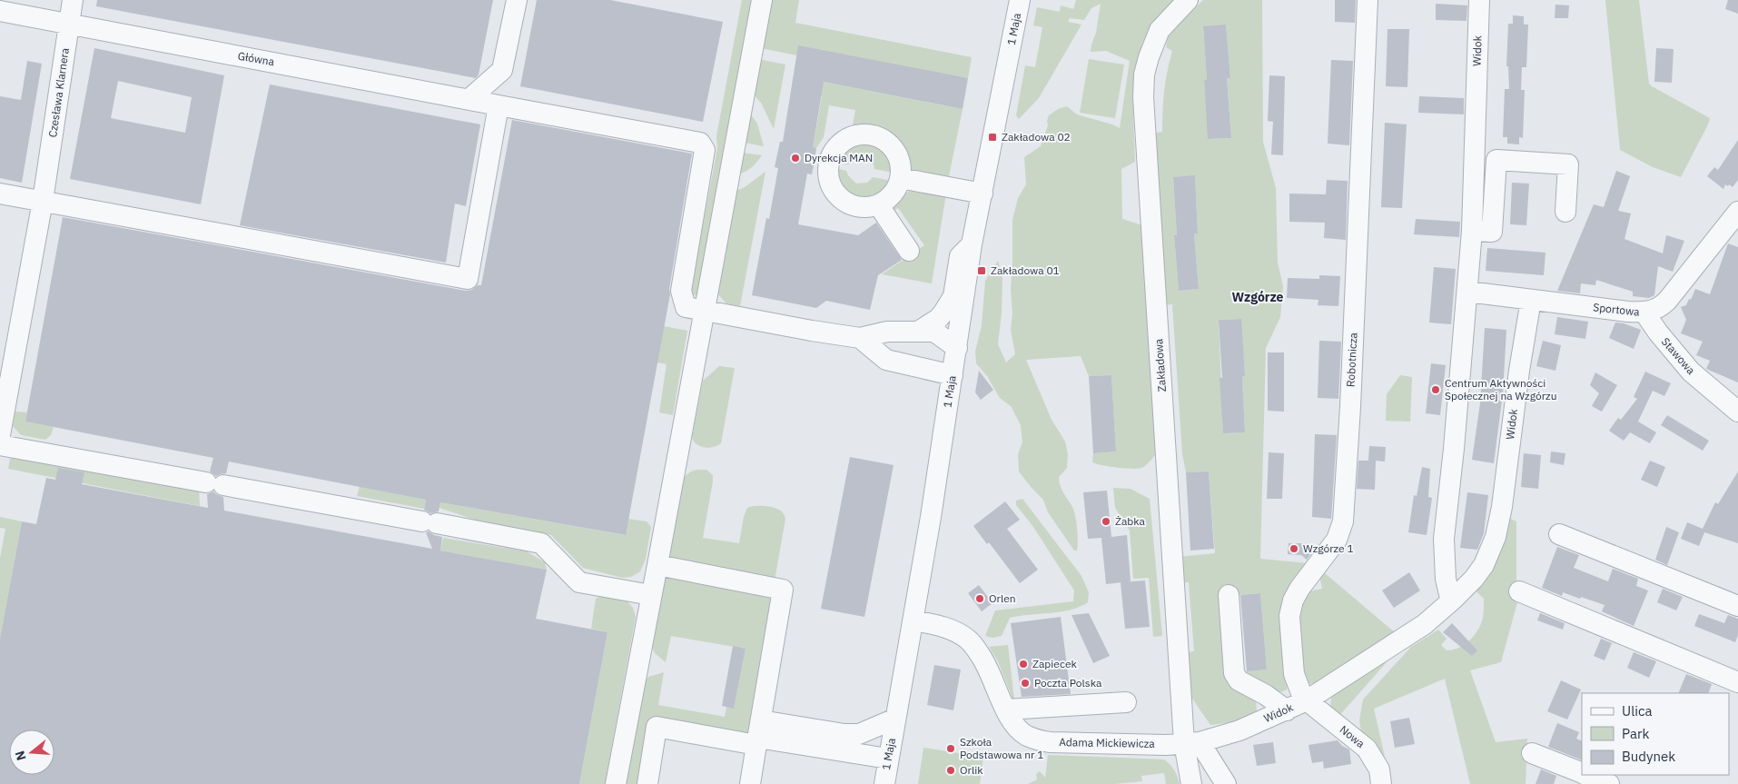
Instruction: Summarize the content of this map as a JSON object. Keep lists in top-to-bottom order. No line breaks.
{"streets":{"street":["1 Maja","Widok","Główna","Czesława Klarnera","Sportowa","Stawowa","Robotnicza","Zakładowa","Nowa","Adama Mickiewicza"]},"crossings":[["1 Maja","Adama Mickiewicza"],["Widok","Sportowa"],["Widok","Robotnicza"],["Widok","Zakładowa"],["Widok","Nowa"],["Widok","Adama Mickiewicza"],["Główna","Czesława Klarnera"],["Sportowa","Stawowa"],["Robotnicza","Nowa"],["Zakładowa","Adama Mickiewicza"]],"districts":["Wzgórze"],"places":{"transit":["Zakładowa 02","Zakładowa 01"],"other":["Dyrekcja MAN","Centrum Aktywności Społecznej na Wzgórzu","Żabka","Wzgórze 1","Orlen","Zapiecek","Poczta Polska","Szkoła Podstawowa nr 1","Orlik"]},"legend":["Ulica","Park","Budynek"],"north":"left"}
